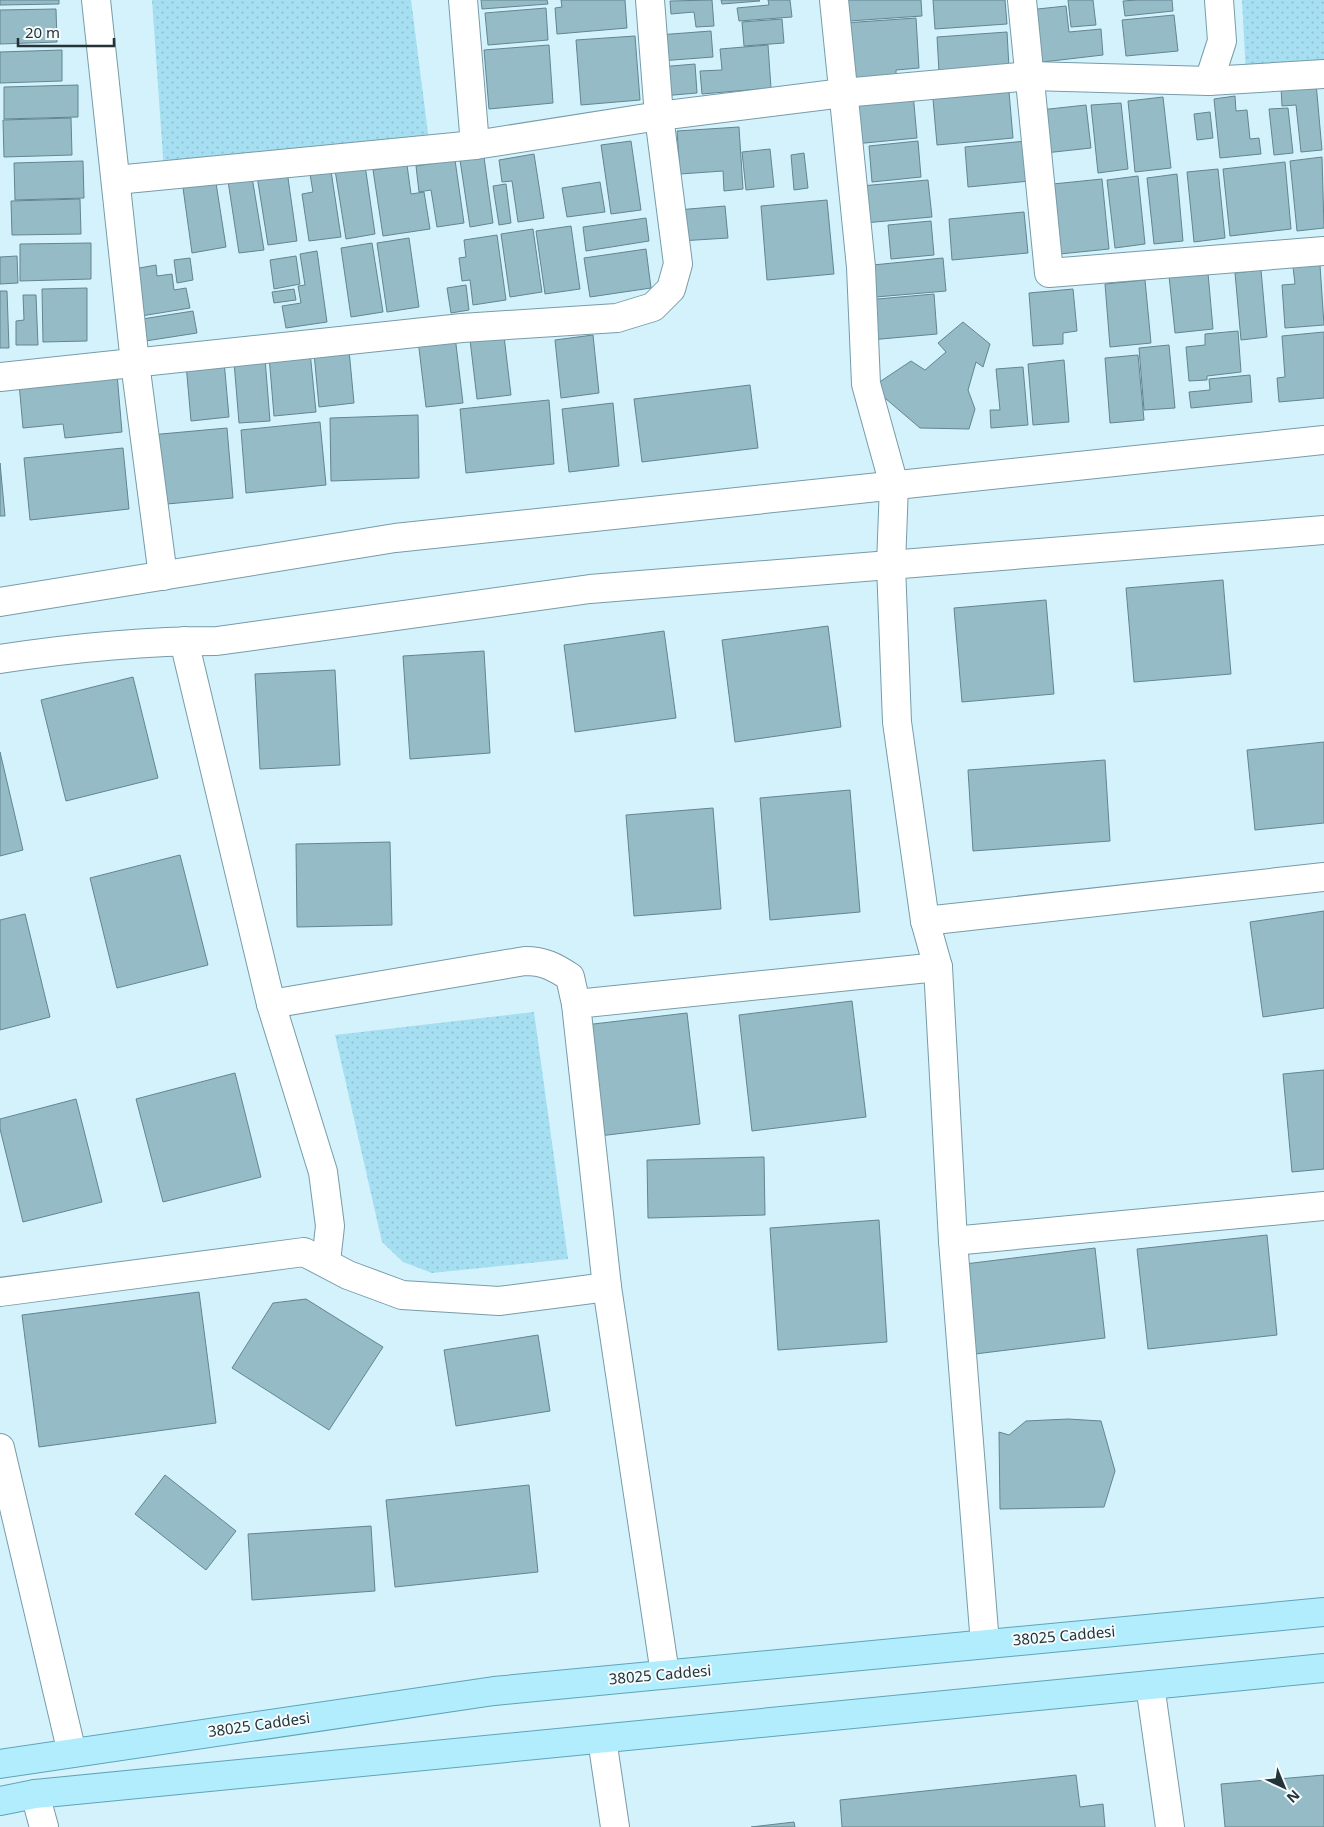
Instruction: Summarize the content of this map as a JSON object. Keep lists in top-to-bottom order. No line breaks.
{"streets":{"main road":["38025 Caddesi"]},"scale_bar":"20 m","north":"bottom right"}
